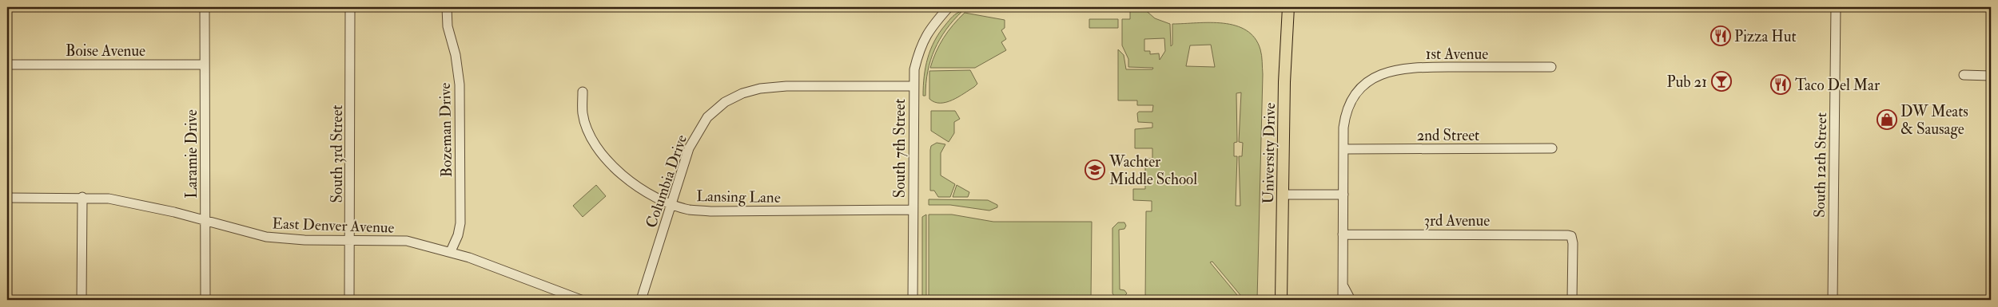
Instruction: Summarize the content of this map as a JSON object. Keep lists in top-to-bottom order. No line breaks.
{"streets":{"main road":["University Drive"],"street":["Boise Avenue","1st Avenue","Bozeman Drive","2nd Street","South 7th Street","Laramie Drive","South 3rd Street","South 12th Street","Columbia Drive","Lansing Lane","3rd Avenue","East Denver Avenue"]},"crossings":[["Boise Avenue","Laramie Drive"],["1st Avenue","2nd Street"],["Bozeman Drive","East Denver Avenue"],["South 7th Street","Columbia Drive"],["South 7th Street","Lansing Lane"],["Laramie Drive","East Denver Avenue"],["South 3rd Street","East Denver Avenue"],["Columbia Drive","Lansing Lane"]],"places":{"restaurant":["Pizza Hut","Taco Del Mar"],"bar":["Pub 21"],"shop":["DW Meats & Sausage"],"school or university":["Wachter Middle School"]}}
